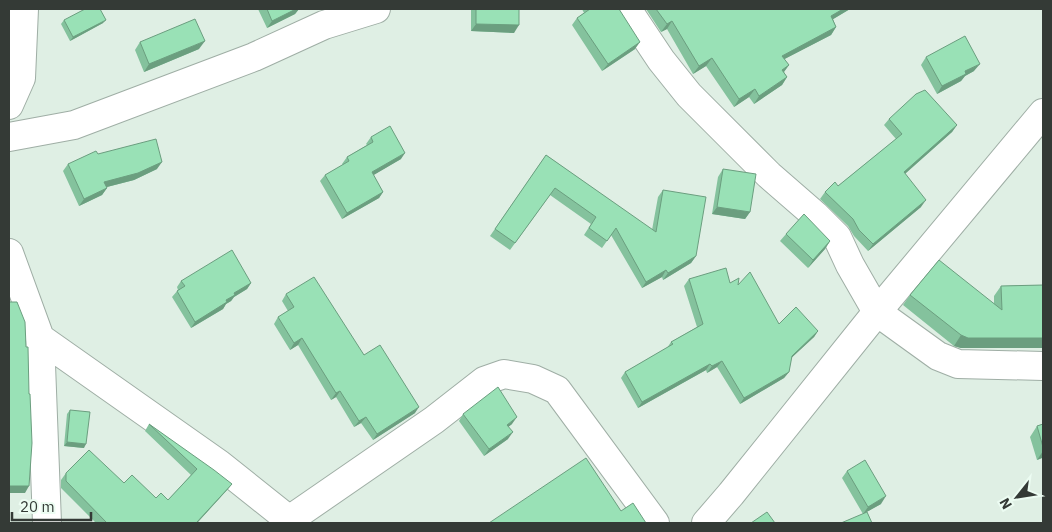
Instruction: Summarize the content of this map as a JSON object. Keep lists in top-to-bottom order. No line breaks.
{"scale_bar":"20 m","north":"bottom left"}
